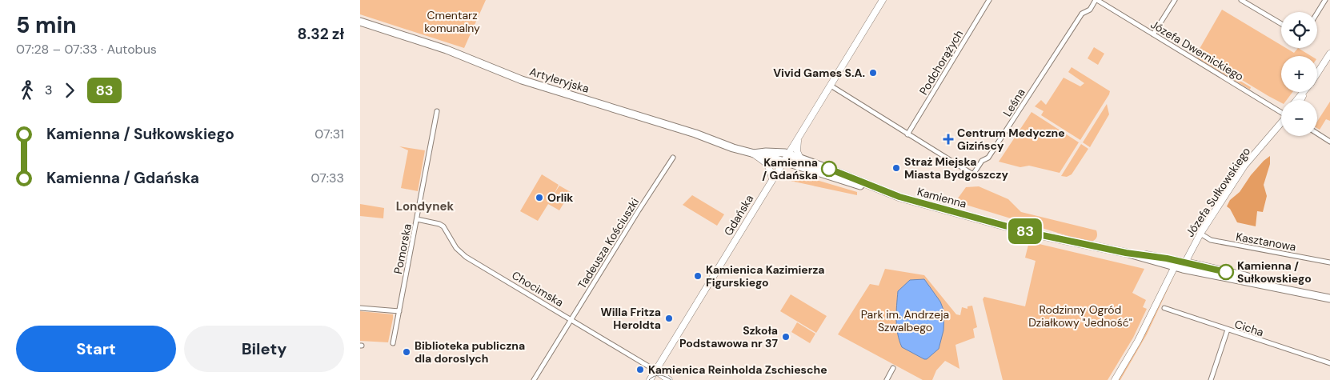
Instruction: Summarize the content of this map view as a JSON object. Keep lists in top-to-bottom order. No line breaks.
{"streets":{"main road":["Artyleryjska","Kamienna"],"street":["Józefa Dwernickiego","Podchorążych","Leśna","Józefa Sułkowskiego","Gdańska","Kasztanowa","Tadeusza Kościuszki","Pomorska","Chocimska","Cicha"]},"crossings":[["Józefa Dwernickiego","Leśna"],["Podchorążych","Leśna"],["Artyleryjska","Kamienna"],["Artyleryjska","Gdańska"],["Leśna","Gdańska"],["Józefa Sułkowskiego","Kamienna"],["Józefa Sułkowskiego","Kasztanowa"],["Kamienna","Gdańska"],["Gdańska","Chocimska"],["Tadeusza Kościuszki","Chocimska"],["Pomorska","Chocimska"]],"districts":["Londynek"],"parks":["Cmentarz komunalny","Rodzinny Ogród Działkowy \"Jedność\"","Park im. Andrzeja Szwalbego"],"places":{"other":["Vivid Games S.A.","Straż Miejska Miasta Bydgoszczy","Kamienna / Gdańska","Orlik","Kamienna / Sułkowskiego","Kamienica Kazimierza Figurskiego","Willa Fritza Heroldta","Szkoła Podstawowa nr 37","Biblioteka publiczna dla doroslych","Kamienica Reinholda Zschiesche"],"health":["Centrum Medyczne Gizińscy"]},"lines":["bus line 83"],"page":{"heading":["5 min","07:28 – 07:33 · Autobus","8.32 zł"],"on_map":"83","map_buttons":["+","−"],"legs":["3","83"],"list":[{"name":"Kamienna / Sułkowskiego","value":"07:31"},{"name":"Kamienna / Gdańska","value":"07:33"}],"buttons":["Start","Bilety"]}}
